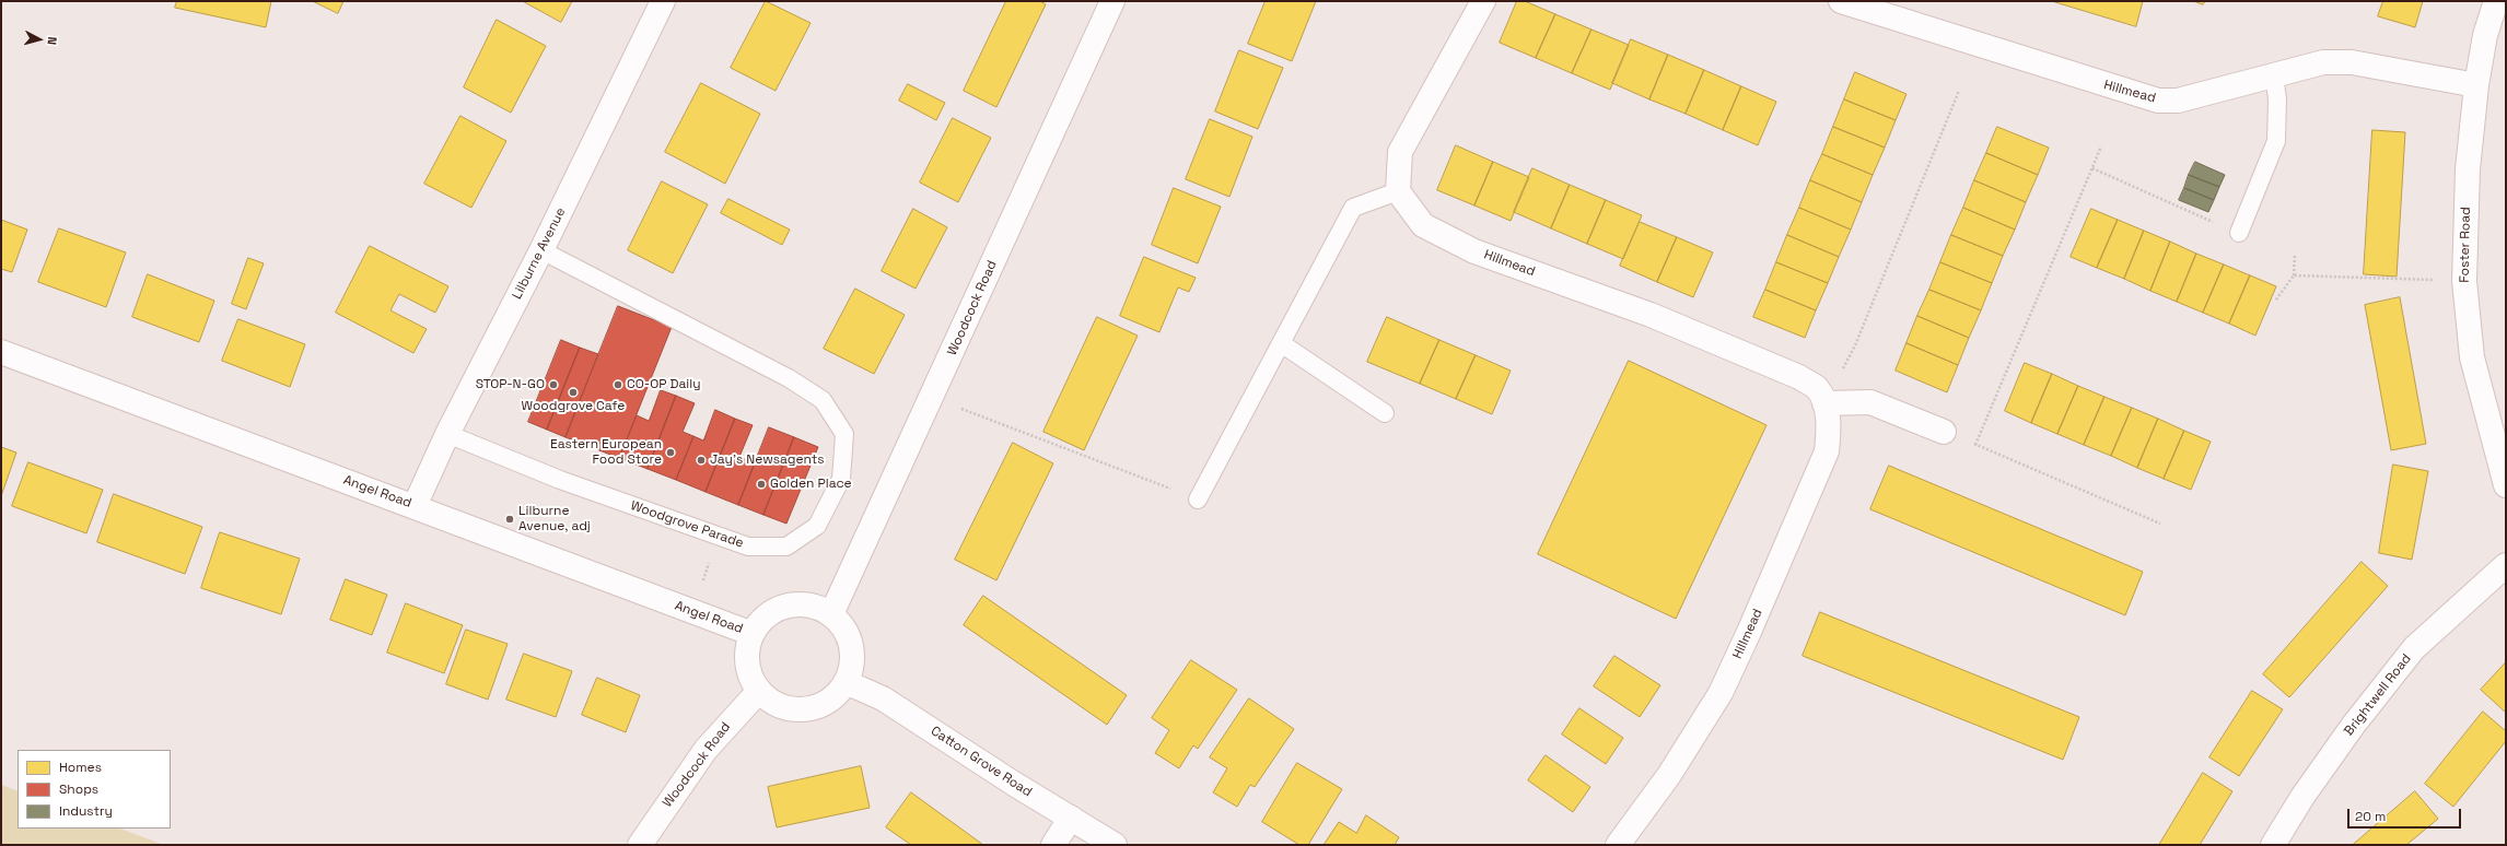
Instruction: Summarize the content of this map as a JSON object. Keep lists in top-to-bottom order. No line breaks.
{"streets":{"street":["Hillmead","Foster Road","Lilburne Avenue","Woodcock Road","Angel Road","Brightwell Road","Catton Grove Road"],"lane":["Woodgrove Parade"]},"crossings":[["Hillmead","Foster Road"],["Lilburne Avenue","Angel Road"],["Lilburne Avenue","Woodgrove Parade"],["Woodcock Road","Angel Road"],["Woodcock Road","Catton Grove Road"],["Angel Road","Catton Grove Road"]],"places":["STOP-N-GO","CO-OP Daily","Woodgrove Cafe","Eastern European Food Store","Jay's Newsagents","Golden Place","Lilburne Avenue, adj"],"legend":["Homes","Shops","Industry"],"scale_bar":"20 m","north":"right"}
